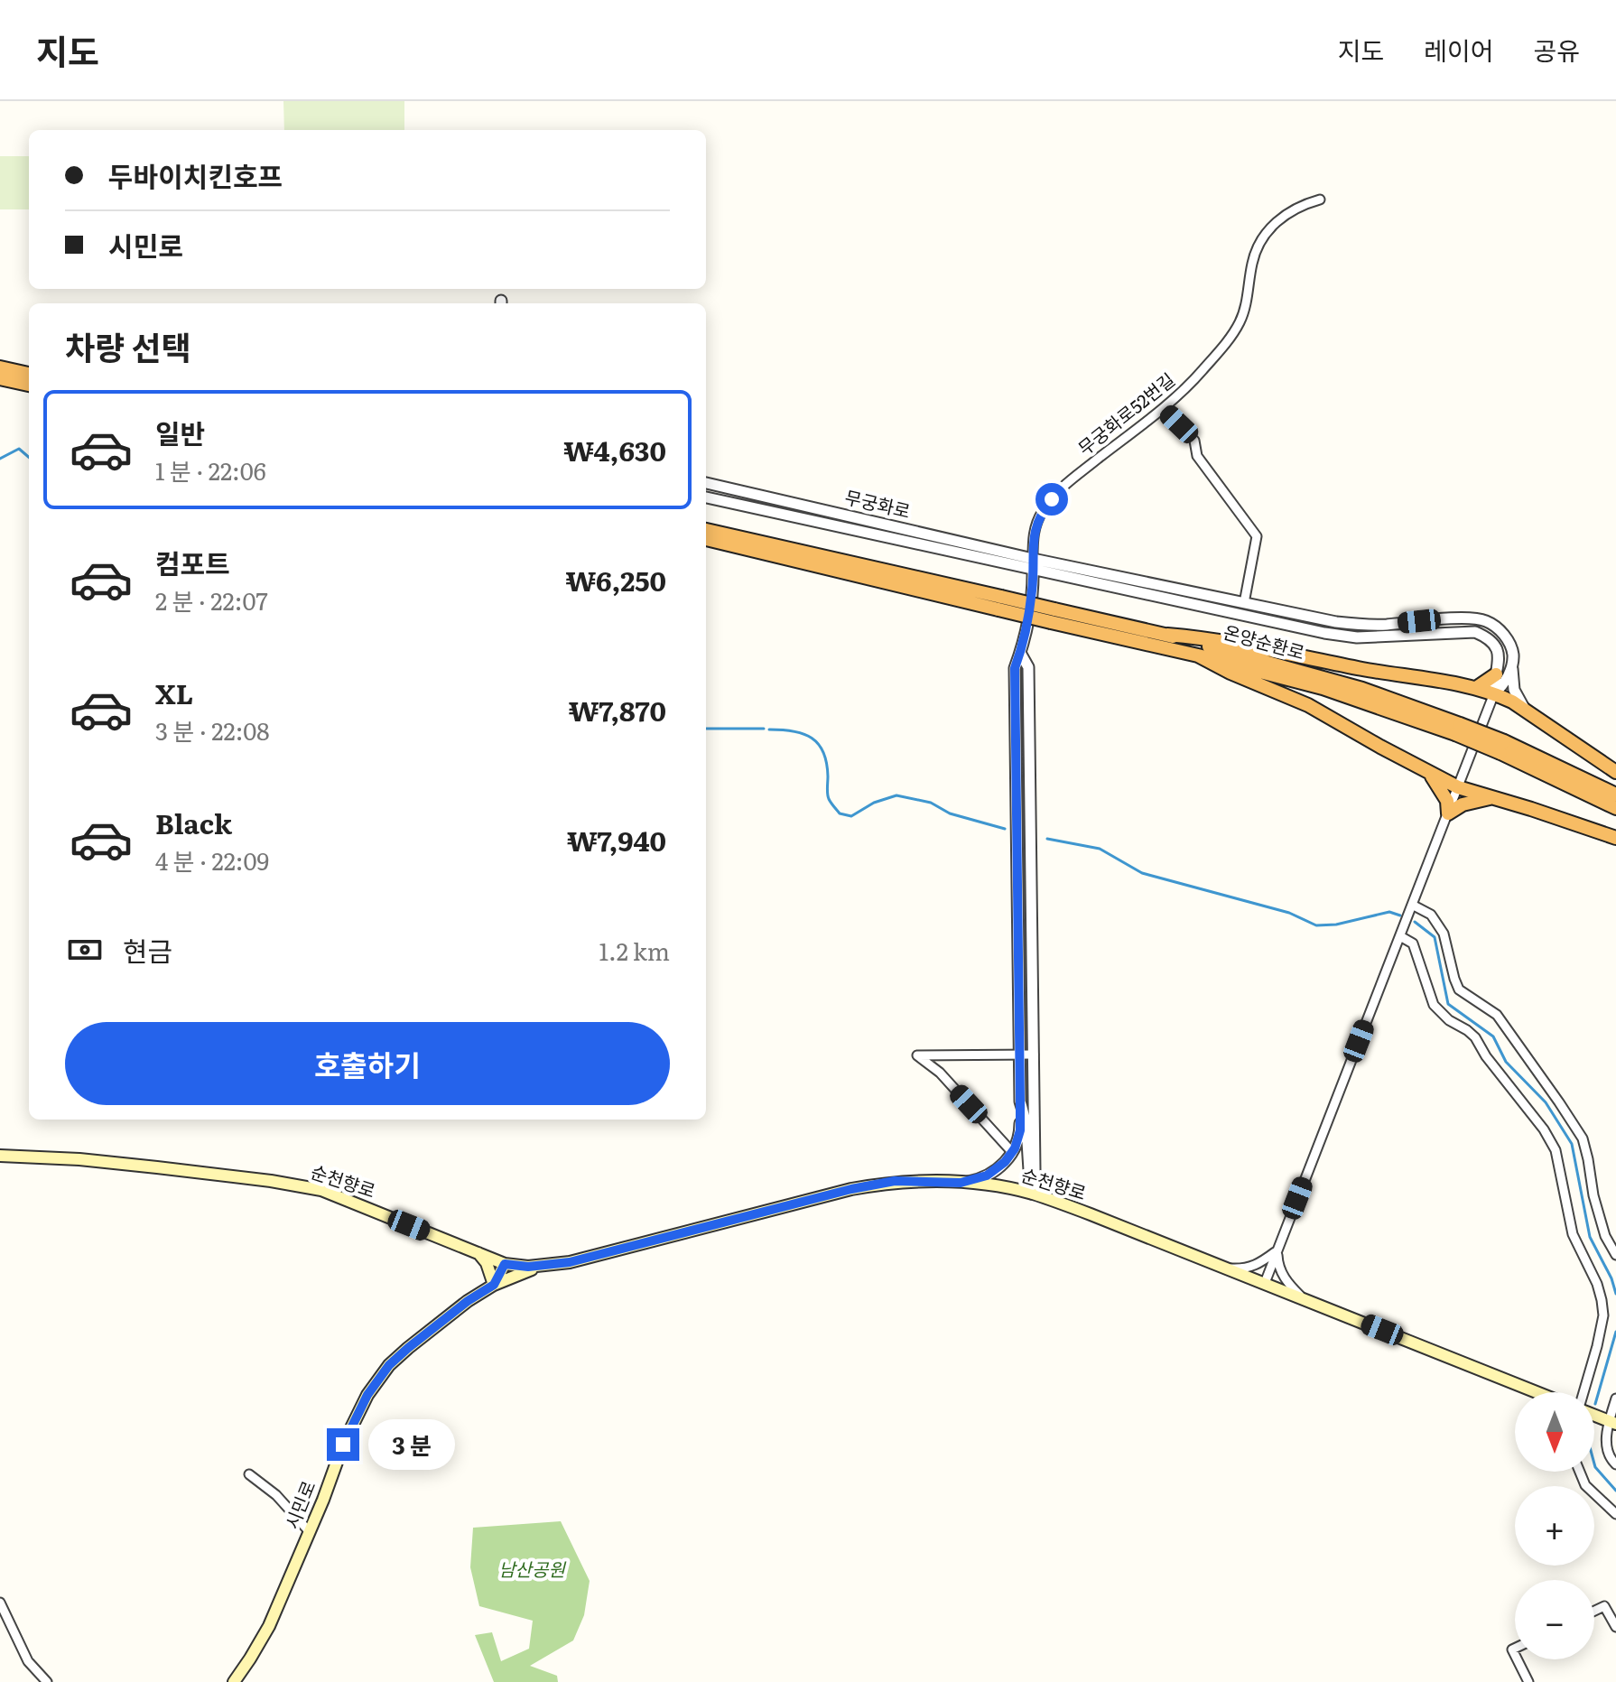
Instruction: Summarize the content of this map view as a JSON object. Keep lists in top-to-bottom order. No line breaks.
{"streets":{"highway":["온양순환로"],"main road":["순천향로","시민로"],"street":["무궁화로52번길","무궁화로"]},"crossings":[["무궁화로52번길","무궁화로"],["순천향로","시민로"]],"parks":["남산공원"],"north":"bottom","page":{"header":"지도","nav":["지도","레이어","공유"],"banner":["두바이치킨호프","시민로"],"heading":"차량 선택","list":[{"name":"일반","note":"1 분 · 22:06","value":"₩4,630"},{"name":"컴포트","note":"2 분 · 22:07","value":"₩6,250"},{"name":"XL","note":"3 분 · 22:08","value":"₩7,870"},{"name":"Black","note":"4 분 · 22:09","value":"₩7,940"}],"pay":["현금","1.2 km"],"buttons":"호출하기","map_buttons":["+","−"],"bubble":"3 분"}}
